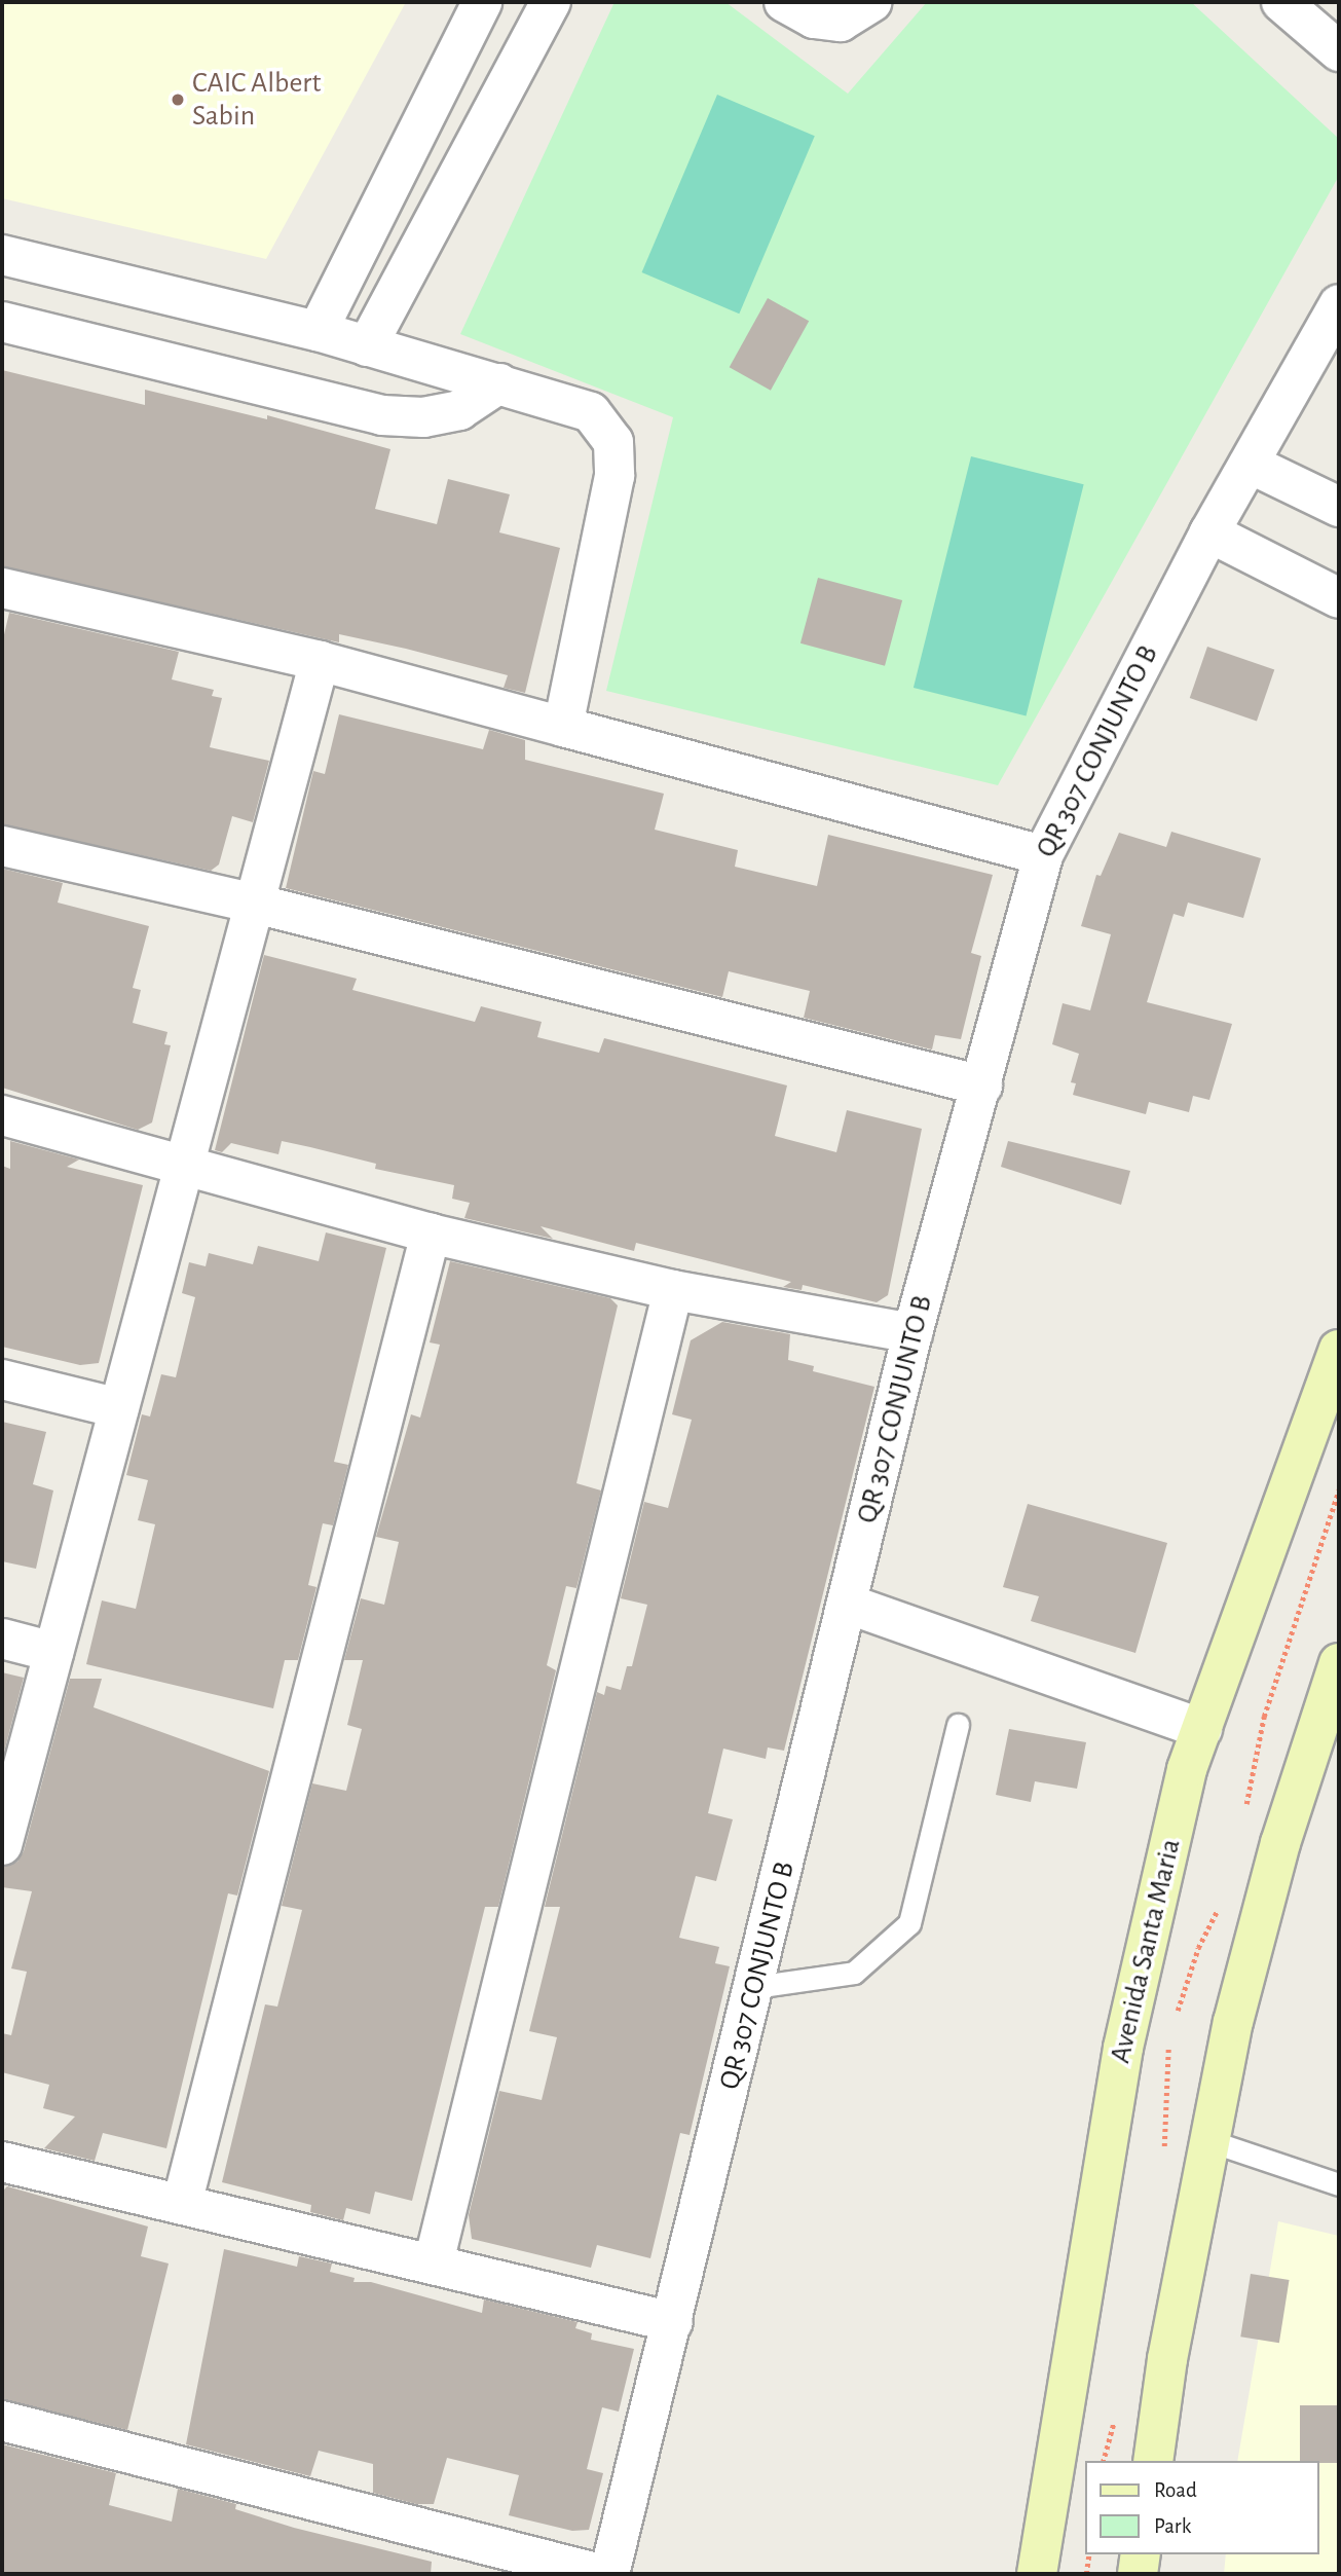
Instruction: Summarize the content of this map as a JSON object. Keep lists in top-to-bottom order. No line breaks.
{"streets":{"main road":["Avenida Santa Maria"],"street":["QR 307 CONJUNTO B"]},"places":["CAIC Albert Sabin"],"legend":["Road","Park"]}
